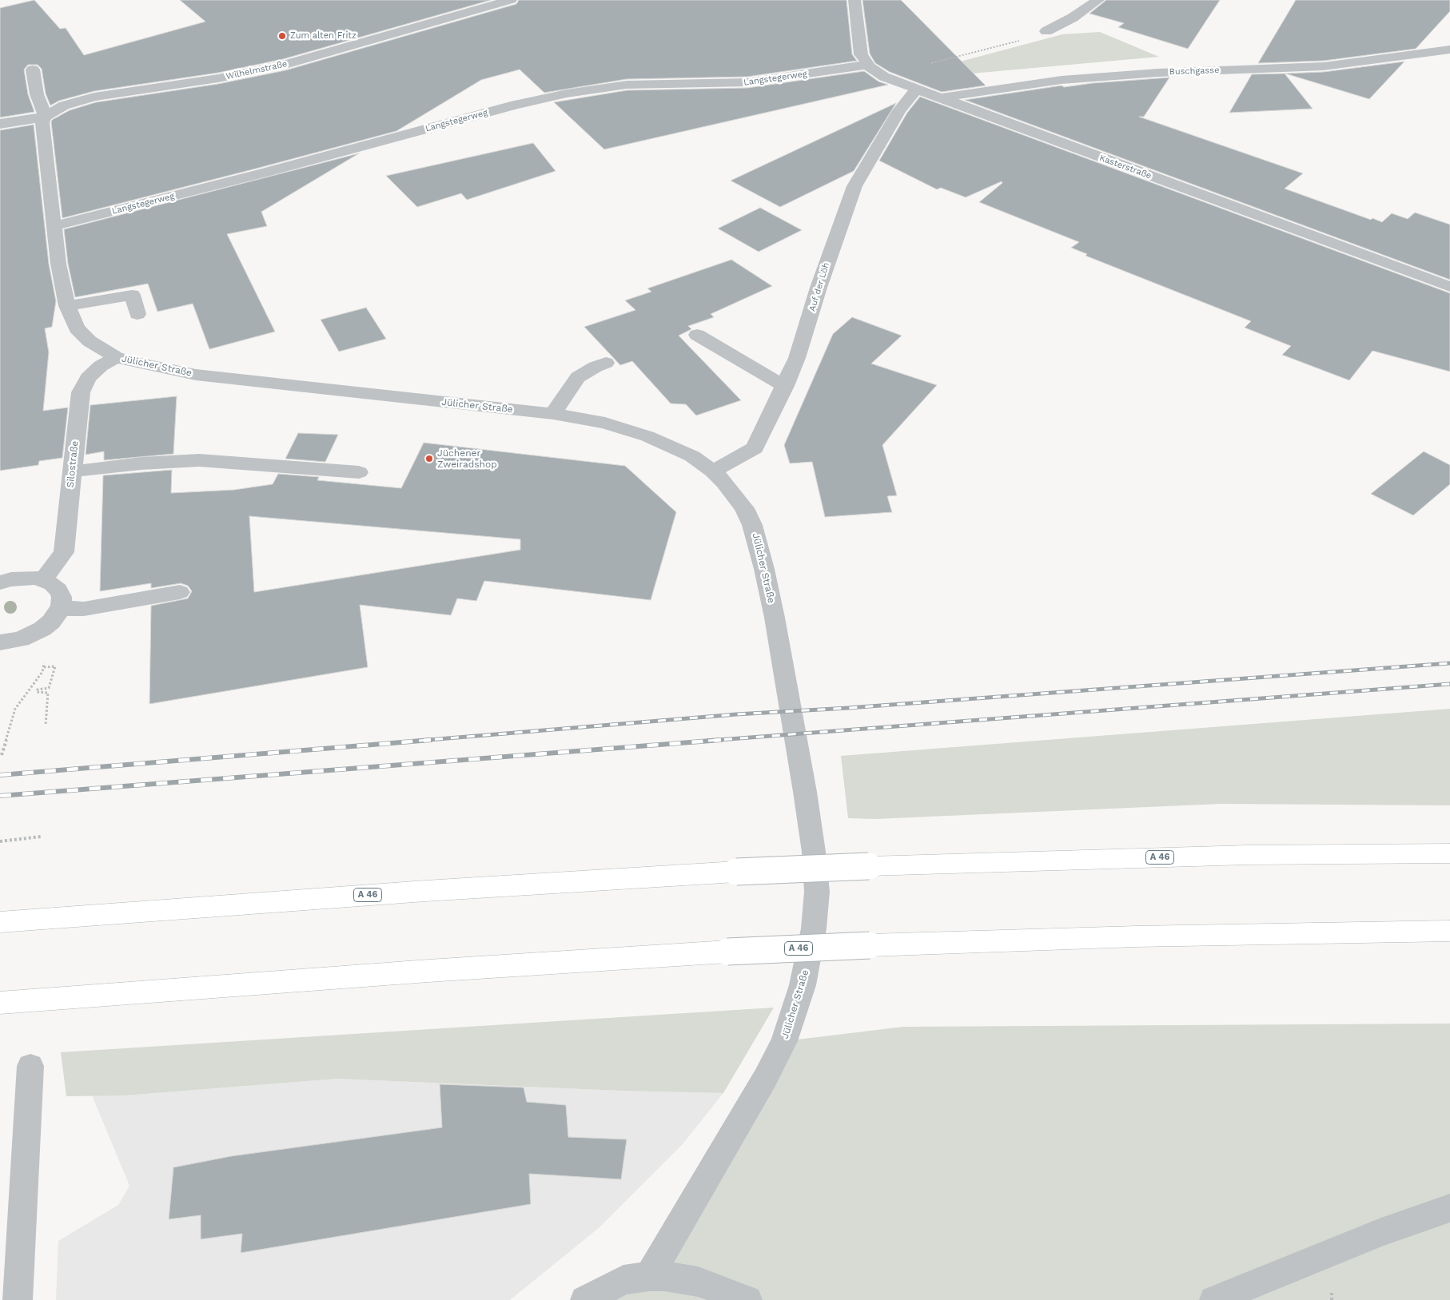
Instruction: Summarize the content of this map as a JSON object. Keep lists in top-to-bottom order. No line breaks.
{"streets":{"highway":["A 46"],"street":["Wilhelmstraße","Buschgasse","Langstegerweg","Kasterstraße","Auf der Löh","Jülicher Straße","Silostraße"]},"crossings":[["Wilhelmstraße","Jülicher Straße"],["Buschgasse","Kasterstraße"],["Langstegerweg","Kasterstraße"],["Langstegerweg","Jülicher Straße"],["Kasterstraße","Auf der Löh"],["Auf der Löh","Jülicher Straße"],["Jülicher Straße","Silostraße"]],"places":["Zum alten Fritz","Jüchener Zweiradshop"]}
